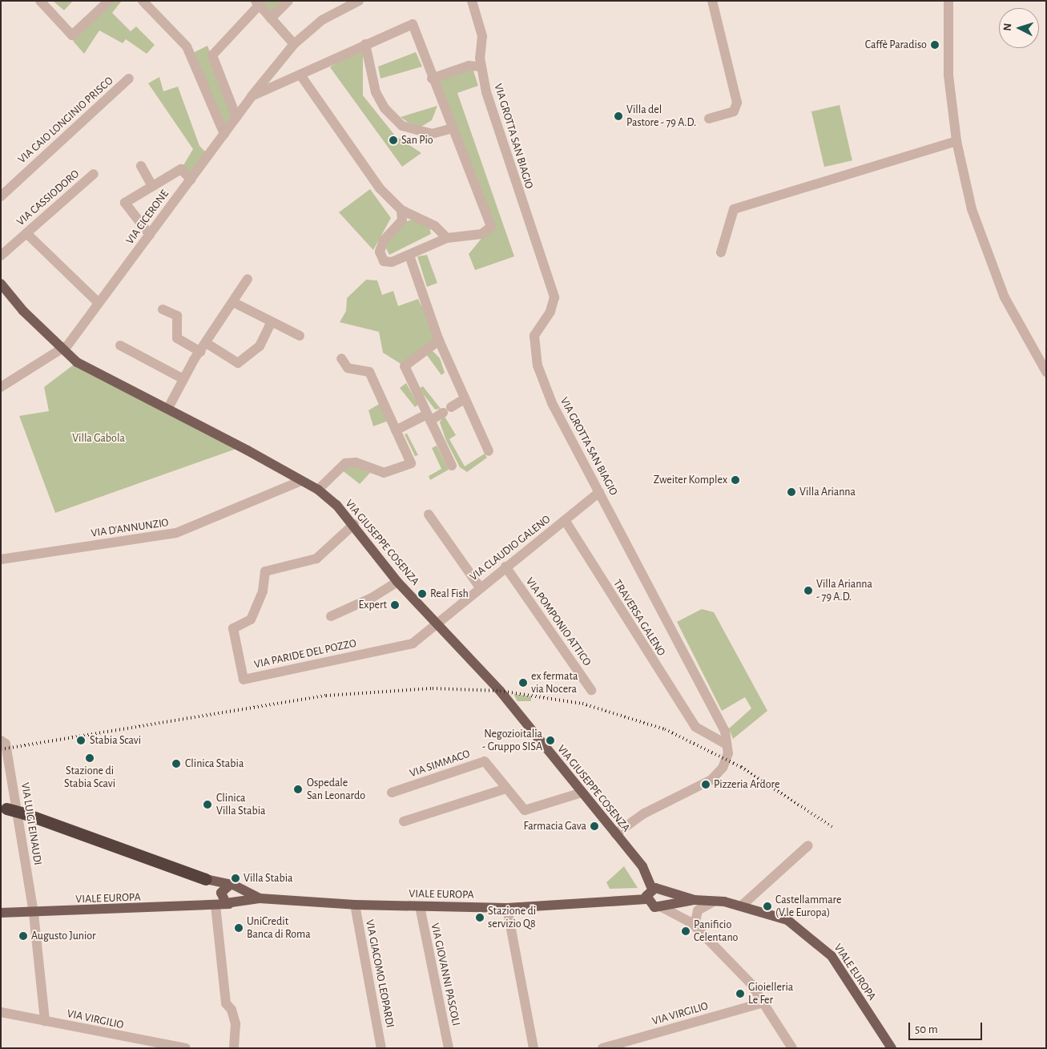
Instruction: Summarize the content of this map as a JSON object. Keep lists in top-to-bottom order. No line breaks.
{"streets":{"main road":["VIA GIUSEPPE COSENZA","VIALE EUROPA"],"street":["VIA CAIO LONGINIO PRISCO","VIA GROTTA SAN BIAGIO","VIA CASSIODORO","VIA CICERONE","VIA D'ANNUNZIO","VIA CLAUDIO GALENO","TRAVERSA GALENO","VIA POMPONIO ATTICO","VIA PARIDE DEL POZZO","VIA SIMMACO","VIA LUIGI EINAUDI","VIA GIACOMO LEOPARDI","VIA GIOVANNI PASCOLI","VIA VIRGILIO"]},"crossings":[["VIA GROTTA SAN BIAGIO","VIA GIUSEPPE COSENZA"],["VIA GROTTA SAN BIAGIO","VIA CLAUDIO GALENO"],["VIA GROTTA SAN BIAGIO","TRAVERSA GALENO"],["VIA CICERONE","VIA GIUSEPPE COSENZA"],["VIA D'ANNUNZIO","VIA GIUSEPPE COSENZA"],["VIA GIUSEPPE COSENZA","VIA CLAUDIO GALENO"],["VIA GIUSEPPE COSENZA","VIA PARIDE DEL POZZO"],["VIA GIUSEPPE COSENZA","VIA SIMMACO"],["VIA CLAUDIO GALENO","TRAVERSA GALENO"],["VIA CLAUDIO GALENO","VIA POMPONIO ATTICO"],["VIA CLAUDIO GALENO","VIA PARIDE DEL POZZO"],["VIA LUIGI EINAUDI","VIALE EUROPA"],["VIALE EUROPA","VIA GIACOMO LEOPARDI"],["VIALE EUROPA","VIA GIOVANNI PASCOLI"]],"parks":["Villa Gabola"],"places":["Caffè Paradiso","Villa del Pastore - 79 A.D.","San Pio","Zweiter Komplex","Villa Arianna","Villa Arianna - 79 A.D.","Real Fish","Expert","ex fermata via Nocera","Stabia Scavi","Negozioitalia - Gruppo SISA","Stazione di Stabia Scavi","Clinica Stabia","Pizzeria Ardore","Ospedale San Leonardo","Clinica Villa Stabia","Farmacia Gava","Villa Stabia","Castellammare (V.le Europa)","Stazione di servizio Q8","UniCredit Banca di Roma","Panificio Celentano","Augusto Junior","Gioielleria Le Fer"],"scale_bar":"50 m","north":"left"}
